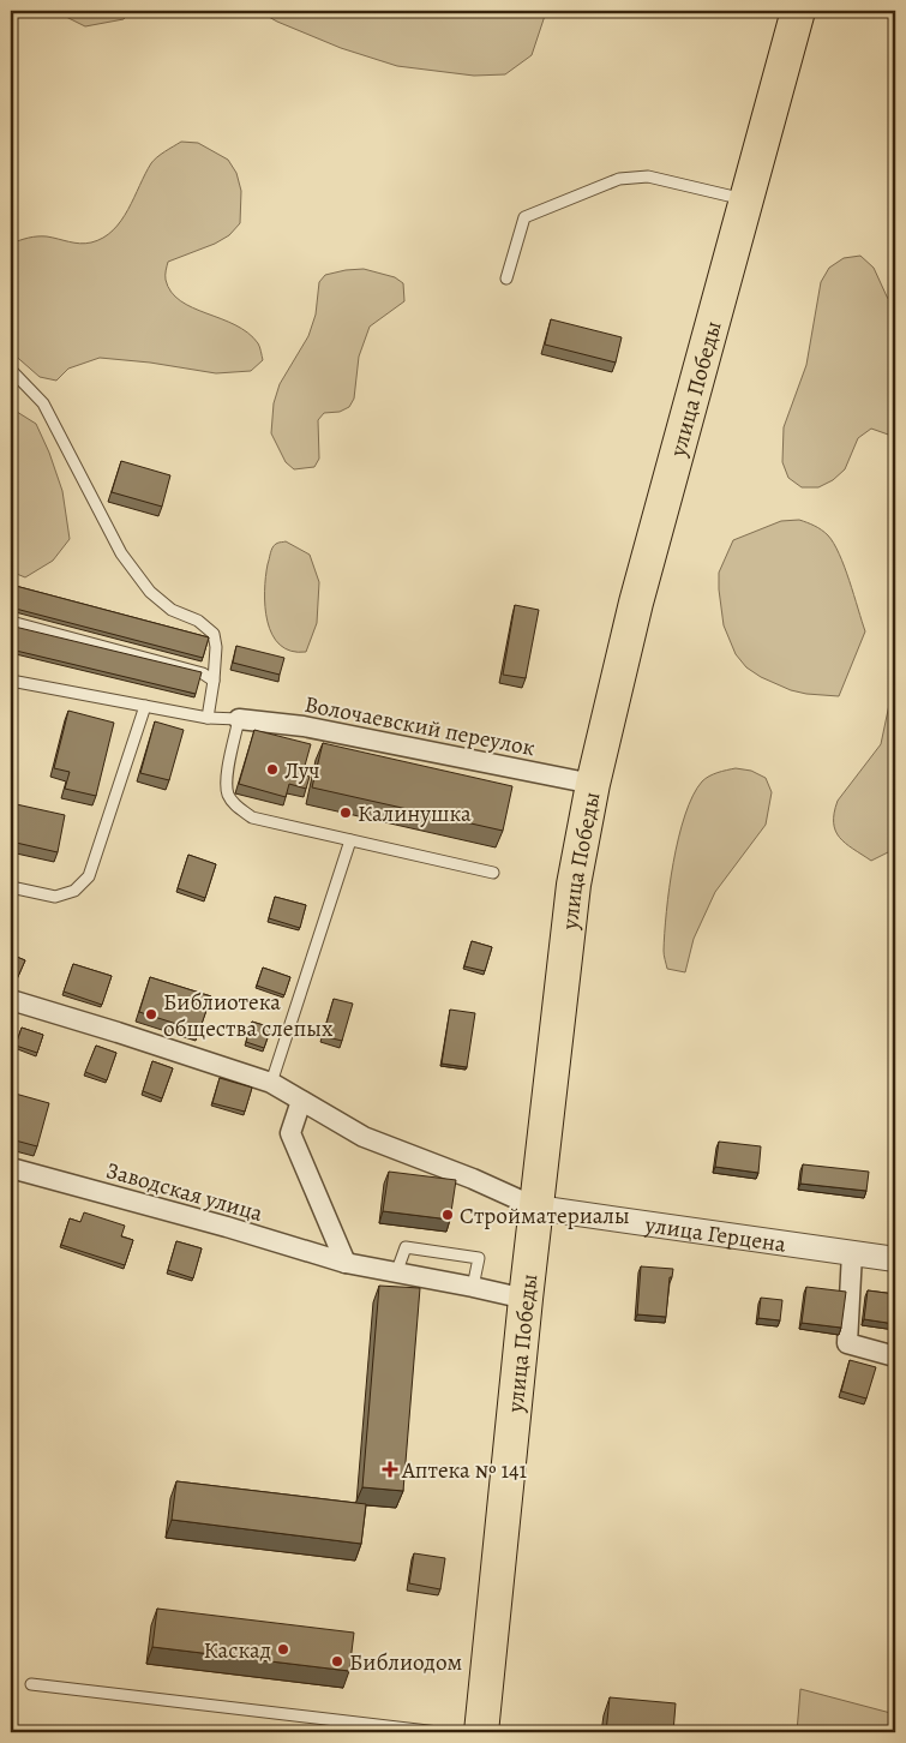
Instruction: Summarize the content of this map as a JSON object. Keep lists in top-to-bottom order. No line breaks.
{"streets":{"highway":["улица Победы"],"street":["Волочаевский переулок","Заводская улица","улица Герцена"]},"crossings":[["улица Победы","Волочаевский переулок"],["улица Победы","Заводская улица"],["улица Победы","улица Герцена"]],"places":{"other":["Луч","Калинушка","Библиотека общества слепых","Стройматериалы","Каскад","Библиодом"],"health":["Аптека № 141"]}}
